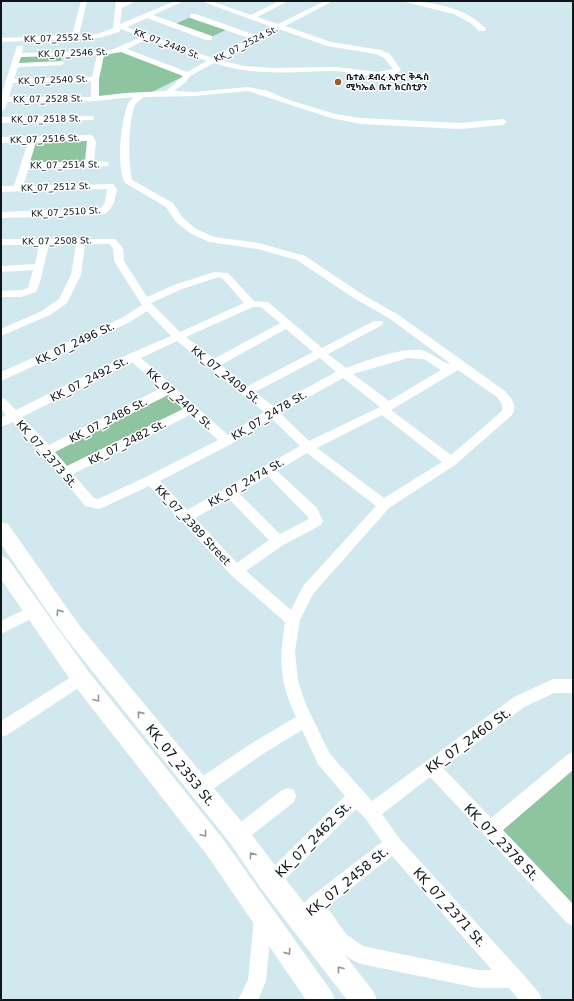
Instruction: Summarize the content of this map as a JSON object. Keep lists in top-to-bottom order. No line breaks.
{"streets":{"street":["KK_07_2552 St.","KK_07_2449 St.","KK_07_2524 St.","KK_07_2546 St.","KK_07_2540 St.","KK_07_2528 St.","KK_07_2518 St.","KK_07_2516 St.","KK_07_2514 St.","KK_07_2512 St.","KK_07_2510 St.","KK_07_2508 St.","KK_07_2496 St.","KK_07_2409 St.","KK_07_2492 St.","KK_07_2401 St.","KK_07_2478 St.","KK_07_2486 St.","KK_07_2482 St.","KK_07_2373 St.","KK_07_2474 St.","KK_07_2389 Street","KK_07_2460 St.","KK_07_2353 St.","KK_07_2462 St.","KK_07_2378 St.","KK_07_2458 St.","KK_07_2371 St."]},"crossings":[["KK_07_2552 St.","KK_07_2449 St."],["KK_07_2449 St.","KK_07_2524 St."],["KK_07_2449 St.","KK_07_2546 St."],["KK_07_2524 St.","KK_07_2528 St."],["KK_07_2516 St.","KK_07_2514 St."],["KK_07_2512 St.","KK_07_2510 St."],["KK_07_2508 St.","KK_07_2496 St."],["KK_07_2508 St.","KK_07_2409 St."],["KK_07_2496 St.","KK_07_2409 St."],["KK_07_2496 St.","KK_07_2492 St."],["KK_07_2409 St.","KK_07_2492 St."],["KK_07_2409 St.","KK_07_2478 St."],["KK_07_2409 St.","KK_07_2474 St."],["KK_07_2409 St.","KK_07_2371 St."],["KK_07_2492 St.","KK_07_2401 St."],["KK_07_2492 St.","KK_07_2373 St."],["KK_07_2401 St.","KK_07_2478 St."],["KK_07_2401 St.","KK_07_2486 St."],["KK_07_2401 St.","KK_07_2482 St."],["KK_07_2478 St.","KK_07_2373 St."],["KK_07_2478 St.","KK_07_2474 St."],["KK_07_2478 St.","KK_07_2389 Street"],["KK_07_2478 St.","KK_07_2371 St."],["KK_07_2486 St.","KK_07_2373 St."],["KK_07_2482 St.","KK_07_2373 St."],["KK_07_2474 St.","KK_07_2389 Street"],["KK_07_2474 St.","KK_07_2371 St."],["KK_07_2389 Street","KK_07_2371 St."],["KK_07_2460 St.","KK_07_2378 St."],["KK_07_2460 St.","KK_07_2371 St."],["KK_07_2353 St.","KK_07_2462 St."],["KK_07_2353 St.","KK_07_2458 St."],["KK_07_2353 St.","KK_07_2371 St."],["KK_07_2462 St.","KK_07_2371 St."],["KK_07_2458 St.","KK_07_2371 St."]],"places":["ቤተል ደብረ ኢዮር ቅዱስ ሚካኤል ቤተ ክርስቲያን"]}
